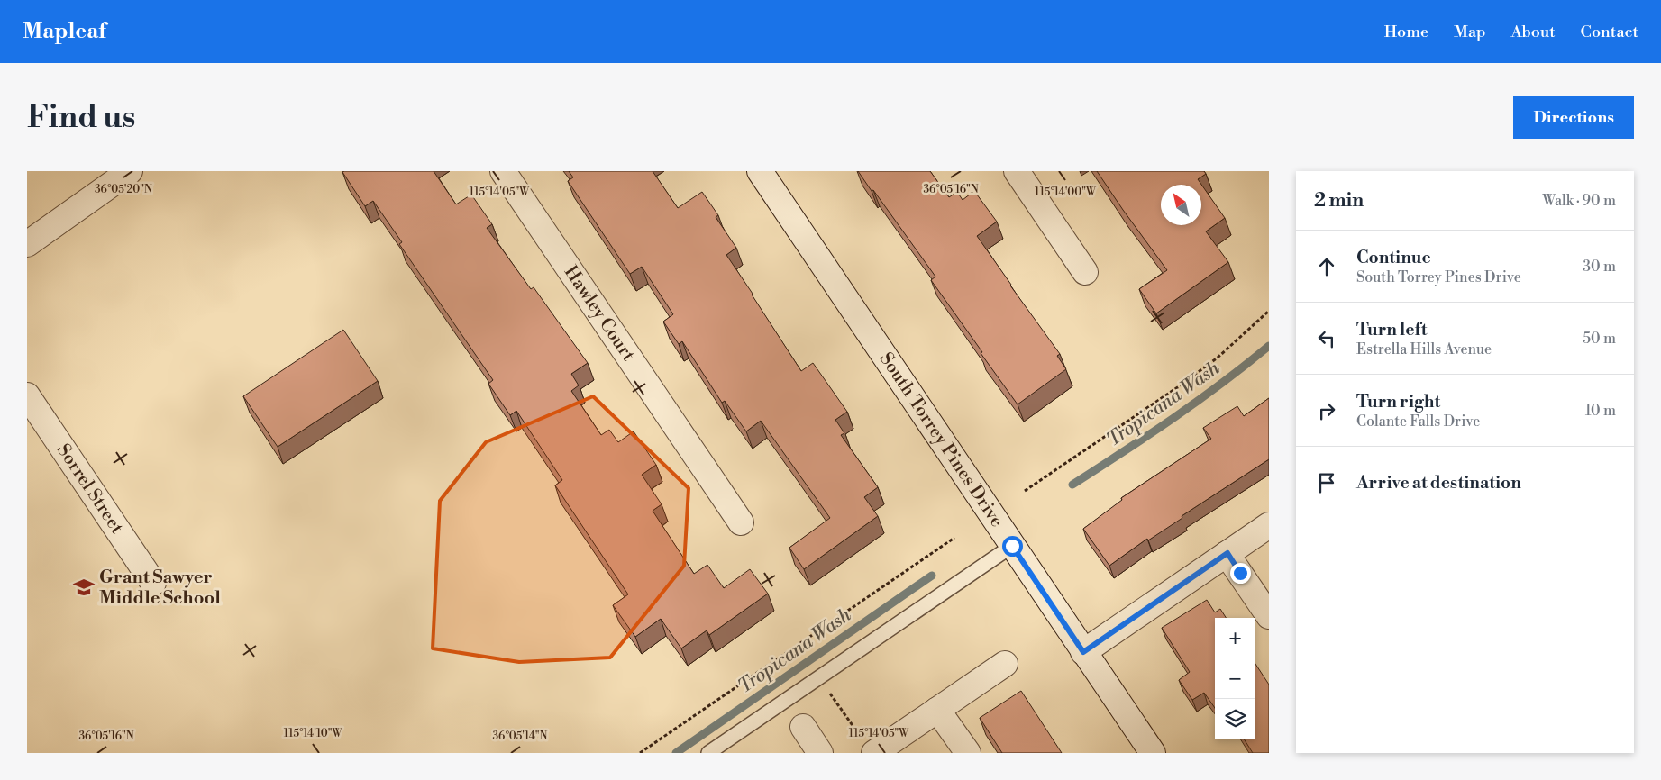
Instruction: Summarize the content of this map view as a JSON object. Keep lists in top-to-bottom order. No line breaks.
{"streets":{"street":["Hawley Court","South Torrey Pines Drive","Sorrel Street"]},"water":["Tropicana Wash"],"places":{"school or university":["Grant Sawyer Middle School"]},"north":"top left","page":{"header":"Mapleaf","nav":["Home","Map","About","Contact"],"buttons":"Directions","title":"Find us","heading":["2 min","Walk · 90 m"],"list":[["Continue","South Torrey Pines Drive","30 m"],["Turn left","Estrella Hills Avenue","50 m"],["Turn right","Colante Falls Drive","10 m"],"Arrive at destination"],"map_buttons":["+","−"]},"coordinates":["36°05'20\"N","36°05'16\"N","115°14'05\"W","115°14'00\"W","115°14'10\"W","36°05'14\"N"]}
